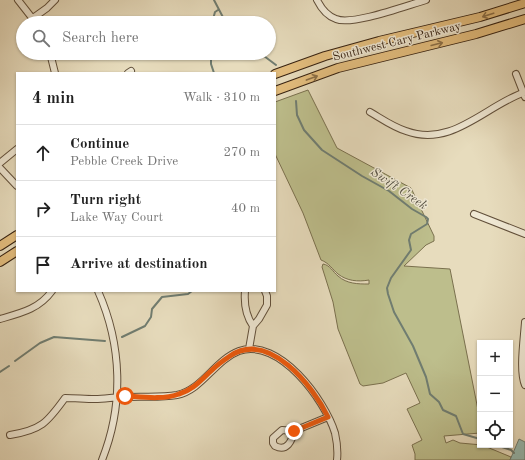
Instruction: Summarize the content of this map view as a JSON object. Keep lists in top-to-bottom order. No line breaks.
{"streets":{"main road":["Southwest Cary Parkway"]},"water":["Swift Creek"],"page":{"search":"Search here","heading":["4 min","Walk · 310 m"],"list":[["Continue","Pebble Creek Drive","270 m"],["Turn right","Lake Way Court","40 m"],"Arrive at destination"],"map_buttons":["+","−"]}}
